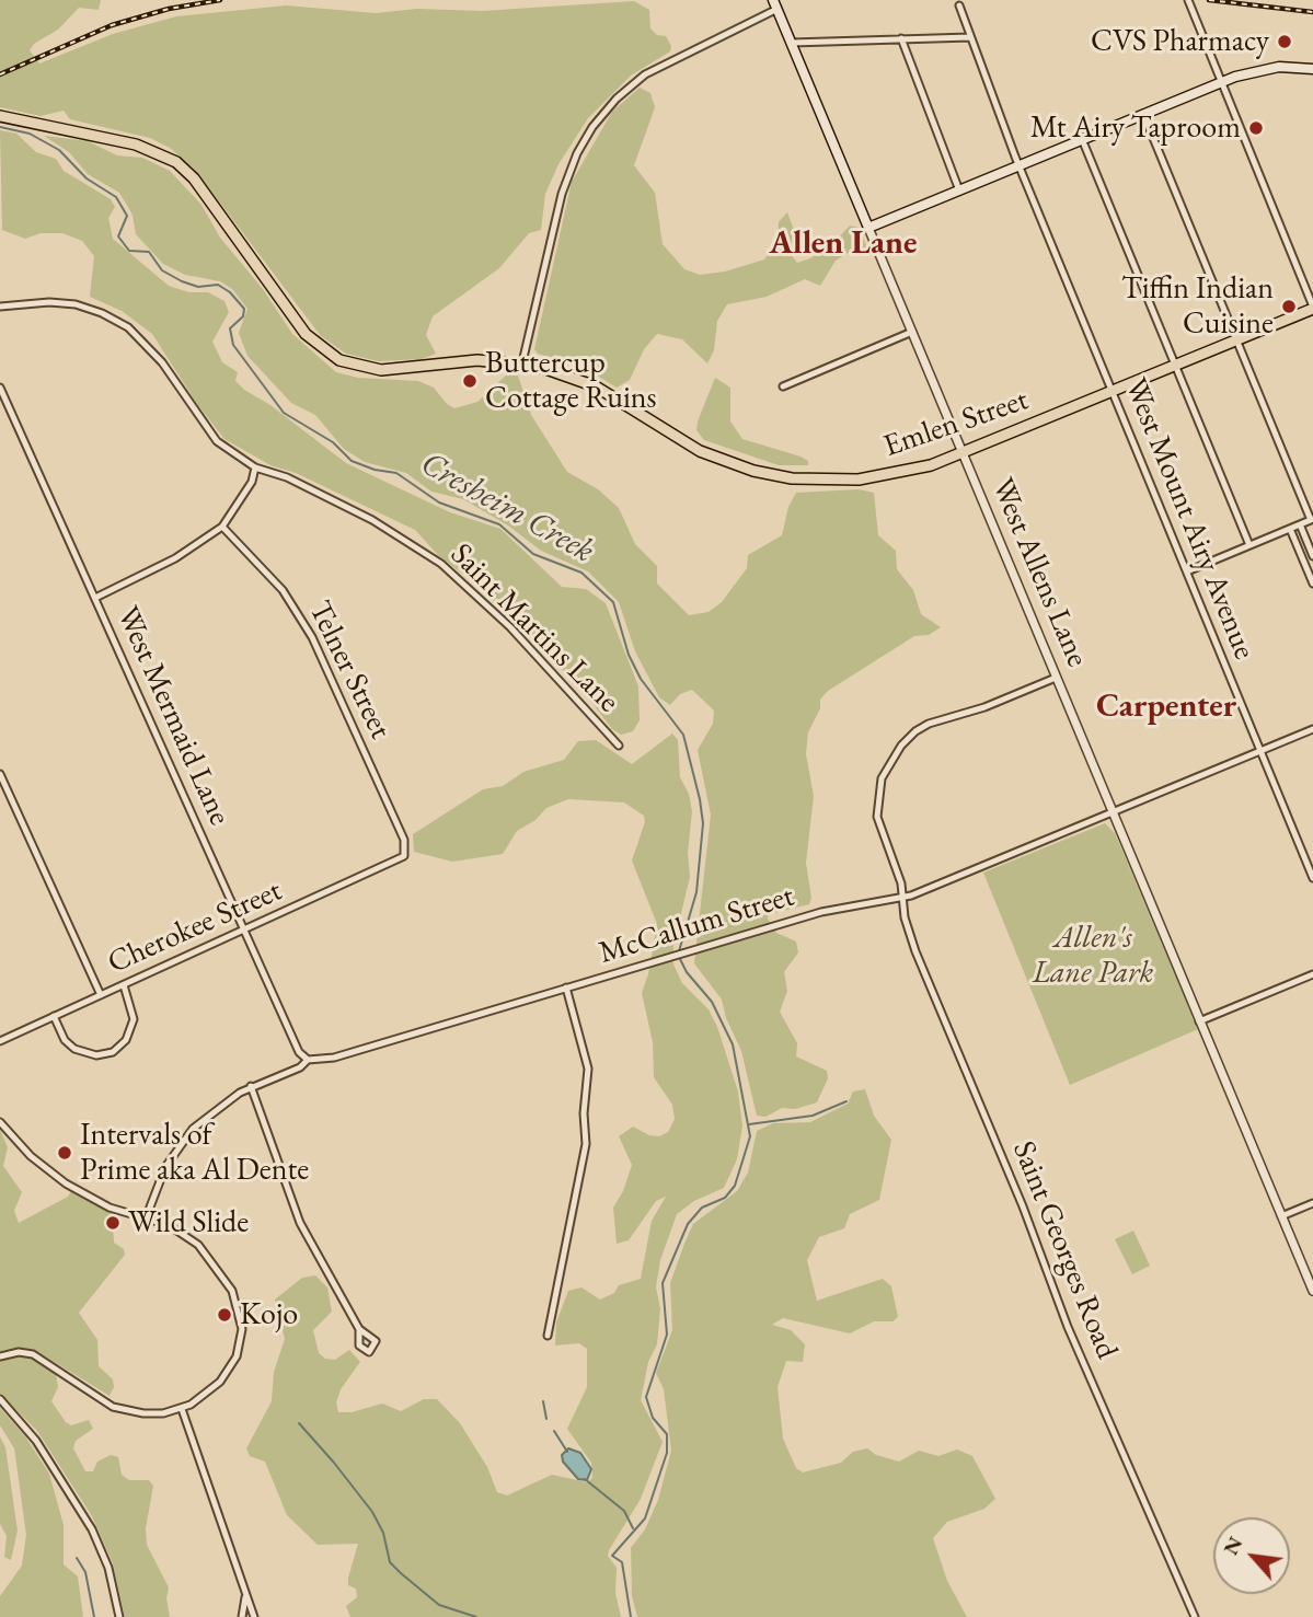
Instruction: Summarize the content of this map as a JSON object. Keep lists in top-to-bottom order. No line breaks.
{"streets":{"main road":["Emlen Street","West Allens Lane"],"street":["West Mount Airy Avenue","Saint Martins Lane","Telner Street","West Mermaid Lane","McCallum Street","Cherokee Street","Saint Georges Road"]},"crossings":[["Emlen Street","West Mount Airy Avenue"],["Emlen Street","West Allens Lane"],["West Mount Airy Avenue","McCallum Street"],["West Allens Lane","McCallum Street"],["West Allens Lane","Saint Georges Road"],["Telner Street","Cherokee Street"],["West Mermaid Lane","McCallum Street"],["West Mermaid Lane","Cherokee Street"],["McCallum Street","Saint Georges Road"]],"districts":["Allen Lane","Carpenter"],"water":["Cresheim Creek"],"parks":["Allen's Lane Park"],"places":["CVS Pharmacy","Mt Airy Taproom","Tiffin Indian Cuisine","Buttercup Cottage Ruins","Intervals of Prime aka Al Dente","Wild Slide","Kojo"],"north":"top left"}
